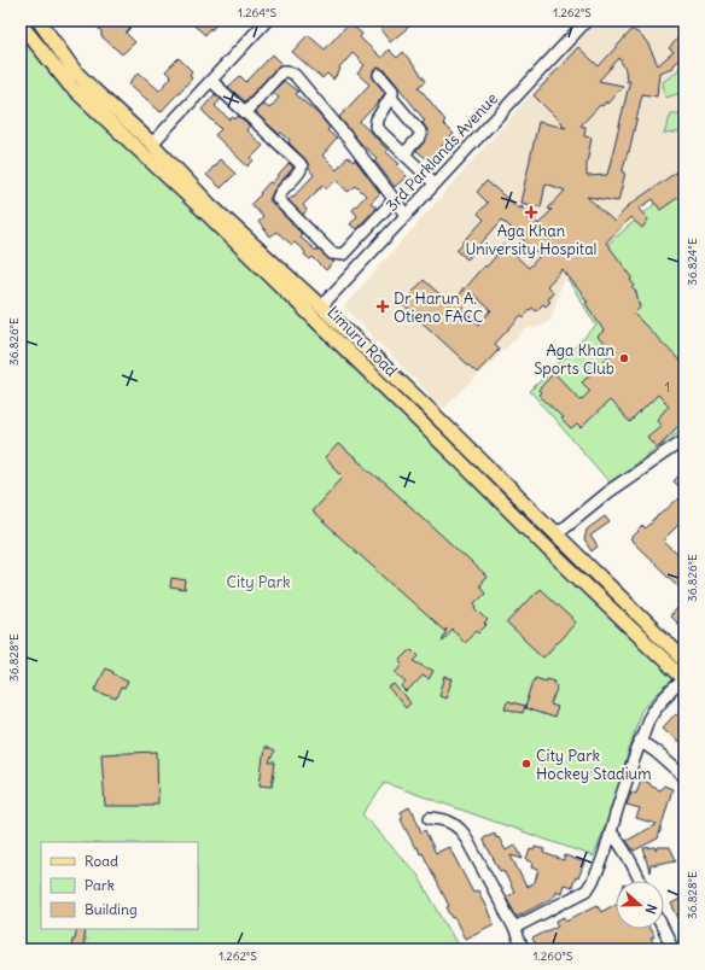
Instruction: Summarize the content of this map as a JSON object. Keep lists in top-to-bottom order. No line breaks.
{"streets":{"main road":["Limuru Road"],"street":["3rd Parklands Avenue"]},"crossings":[["3rd Parklands Avenue","Limuru Road"]],"parks":["City Park"],"places":{"health":["Aga Khan University Hospital","Dr Harun A. Otieno FACC"],"other":["Aga Khan Sports Club","City Park Hockey Stadium"]},"house_numbers":["1"],"legend":["Road","Park","Building"],"north":"right","coordinates":["1.264°S","1.262°S","36.824°E","36.826°E","36.828°E","1.260°S"]}
